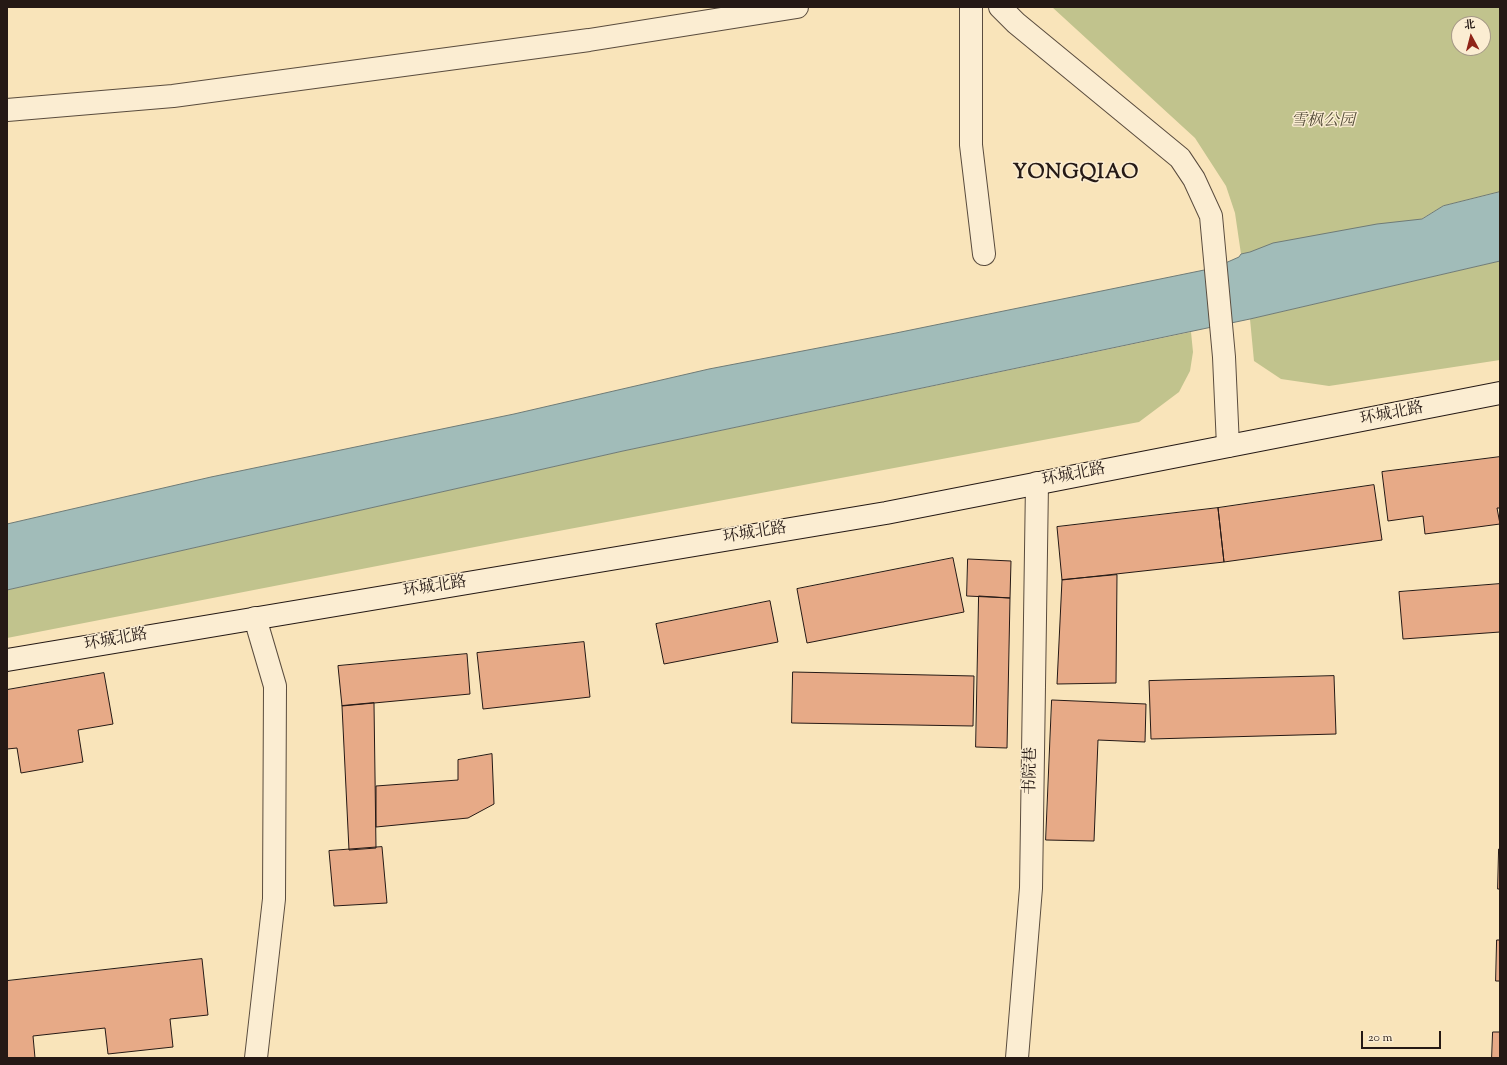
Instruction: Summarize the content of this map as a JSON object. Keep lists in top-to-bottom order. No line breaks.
{"streets":{"street":["环城北路","书院巷"]},"crossings":[["环城北路","书院巷"]],"districts":["YONGQIAO"],"parks":["雪枫公园"],"scale_bar":"20 m","north":"top"}
